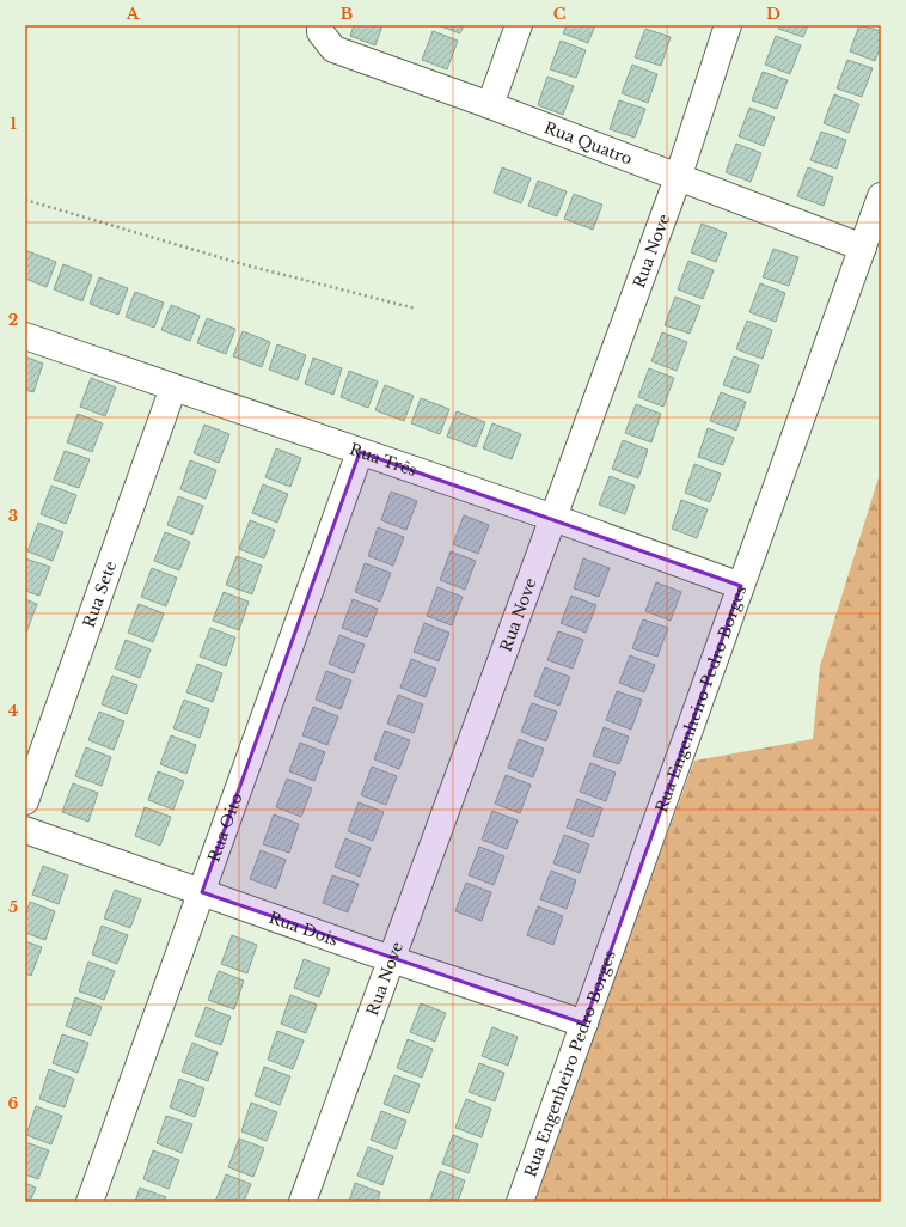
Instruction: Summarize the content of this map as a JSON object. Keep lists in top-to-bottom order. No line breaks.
{"streets":{"street":["Rua Quatro","Rua Nove","Rua Três","Rua Sete","Rua Engenheiro Pedro Borges","Rua Oito","Rua Dois"]},"crossings":[["Rua Quatro","Rua Nove"],["Rua Quatro","Rua Engenheiro Pedro Borges"],["Rua Nove","Rua Três"],["Rua Nove","Rua Dois"],["Rua Três","Rua Sete"],["Rua Três","Rua Engenheiro Pedro Borges"],["Rua Três","Rua Oito"],["Rua Engenheiro Pedro Borges","Rua Dois"],["Rua Oito","Rua Dois"]],"grid":{"columns":["A","B","C","D"],"rows":["1","2","3","4","5","6"]}}
